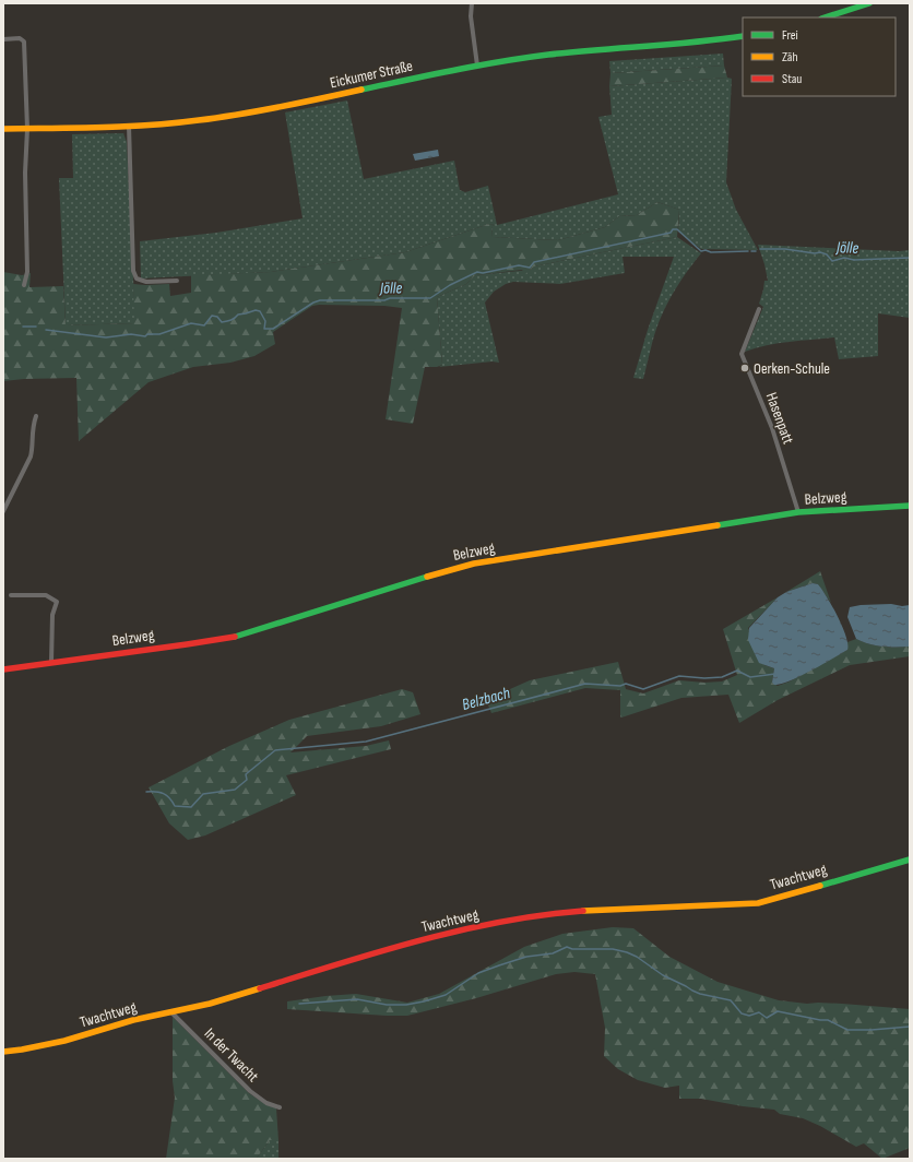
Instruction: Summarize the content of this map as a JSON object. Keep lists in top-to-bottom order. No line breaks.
{"streets":{"street":["Eickumer Straße","Hasenpatt","Belzweg","Twachtweg","In der Twacht"]},"crossings":[["Hasenpatt","Belzweg"],["Twachtweg","In der Twacht"]],"water":["Jölle","Belzbach"],"places":["Oerken-Schule"],"legend":["Frei","Zäh","Stau"]}
